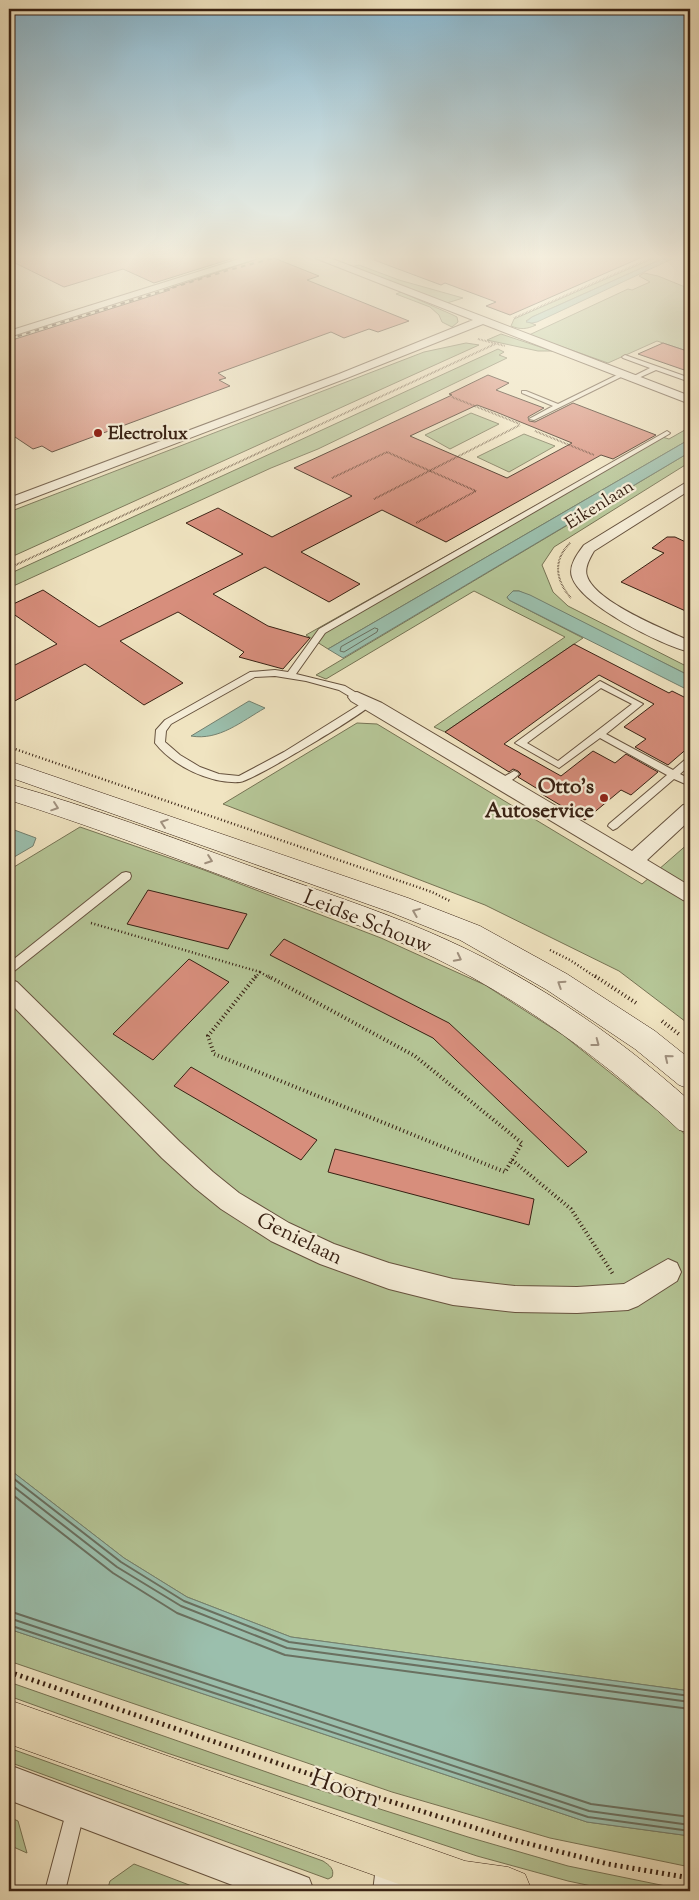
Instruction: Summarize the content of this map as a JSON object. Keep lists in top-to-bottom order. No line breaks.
{"streets":{"street":["Eikenlaan","Leidse Schouw","Genielaan"],"path":["Hoorn"]},"places":["Electrolux","Otto's Autoservice"]}
